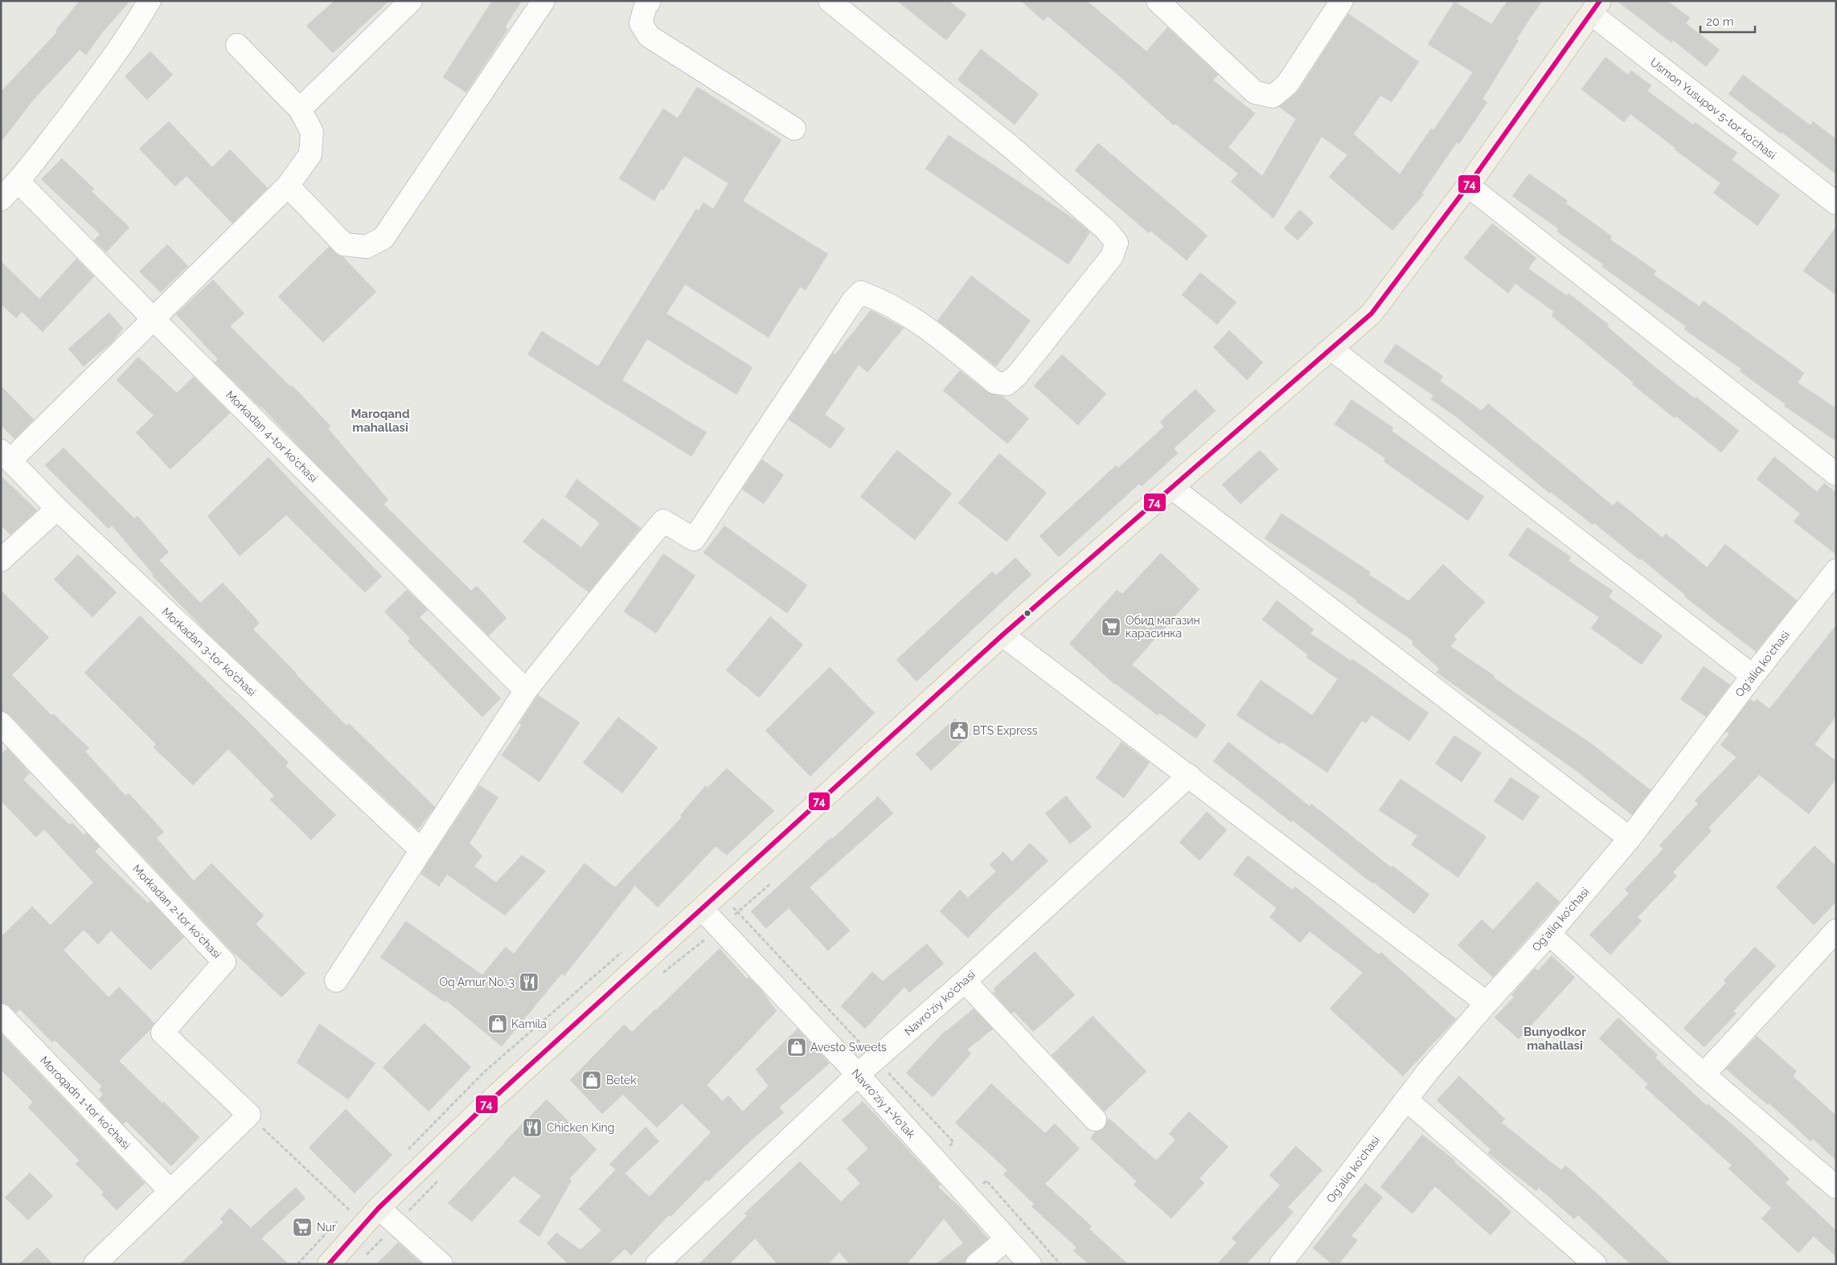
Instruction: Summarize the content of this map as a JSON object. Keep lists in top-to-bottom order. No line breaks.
{"streets":{"street":["Usmon Yusupov 5-tor ko'chasi","Morkadan 4-tor ko'chasi","Morkadan 3-tor ko'chasi","Og'aliq ko'chasi","Morkadan 2-tor ko'chasi","Navro'ziy ko'chasi","Morоqadn 1-tor ko'chasi","Navro'ziy 1-Yo'lak"]},"crossings":[["Navro'ziy ko'chasi","Navro'ziy 1-Yo'lak"]],"districts":["Maroqand mahallasi","Bunyodkor mahallasi"],"places":{"supermarket":["Обид магазин карасинка","Nur"],"public building":["BTS Express"],"restaurant":["Oq Amur No. 3","Chicken King"],"shop":["Kamila","Avesto Sweets","Betek"]},"lines":["transit line 74"],"scale_bar":"20 m"}
